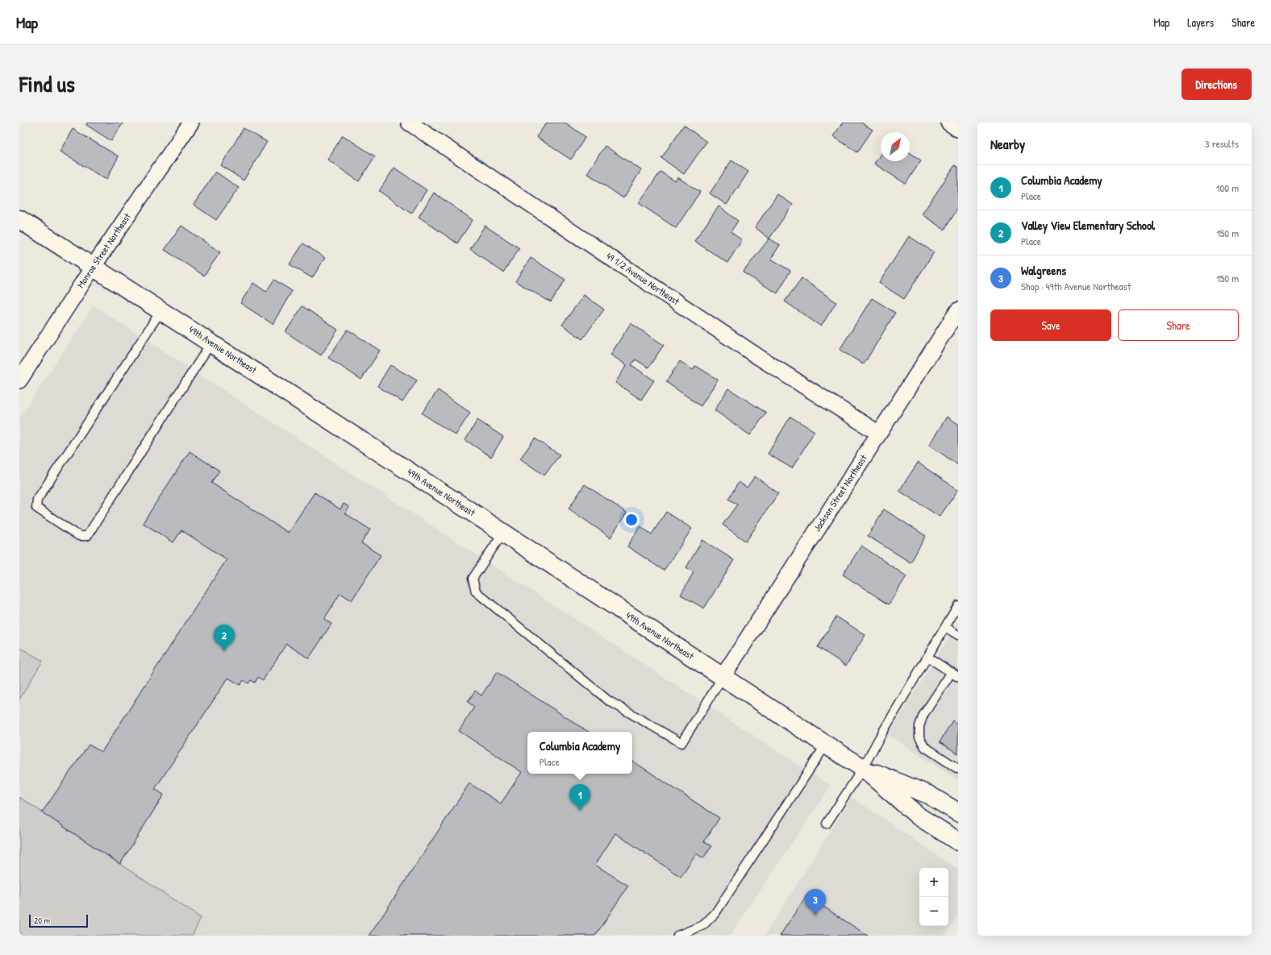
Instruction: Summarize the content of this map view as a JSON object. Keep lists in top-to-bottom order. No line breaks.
{"streets":{"street":["Monroe Street Northeast","49 1/2 Avenue Northeast","49th Avenue Northeast","Jackson Street Northeast"]},"crossings":[["Monroe Street Northeast","49th Avenue Northeast"],["49 1/2 Avenue Northeast","Jackson Street Northeast"],["49th Avenue Northeast","Jackson Street Northeast"]],"scale_bar":"20 m","north":"top right","page":{"header":"Map","nav":["Map","Layers","Share"],"title":"Find us","buttons":["Directions",["Save","Share"]],"heading":["Nearby","3 results"],"list":[{"mark":"1","name":"Columbia Academy","note":"Place","value":"100 m"},{"mark":"2","name":"Valley View Elementary School","note":"Place","value":"150 m"},{"mark":"3","name":"Walgreens","note":"Shop · 49th Avenue Northeast","value":"150 m"}],"pins":["2","1","3"],"popup":["Columbia Academy","Place"],"map_buttons":["+","−"],"scale":"20 m"}}
